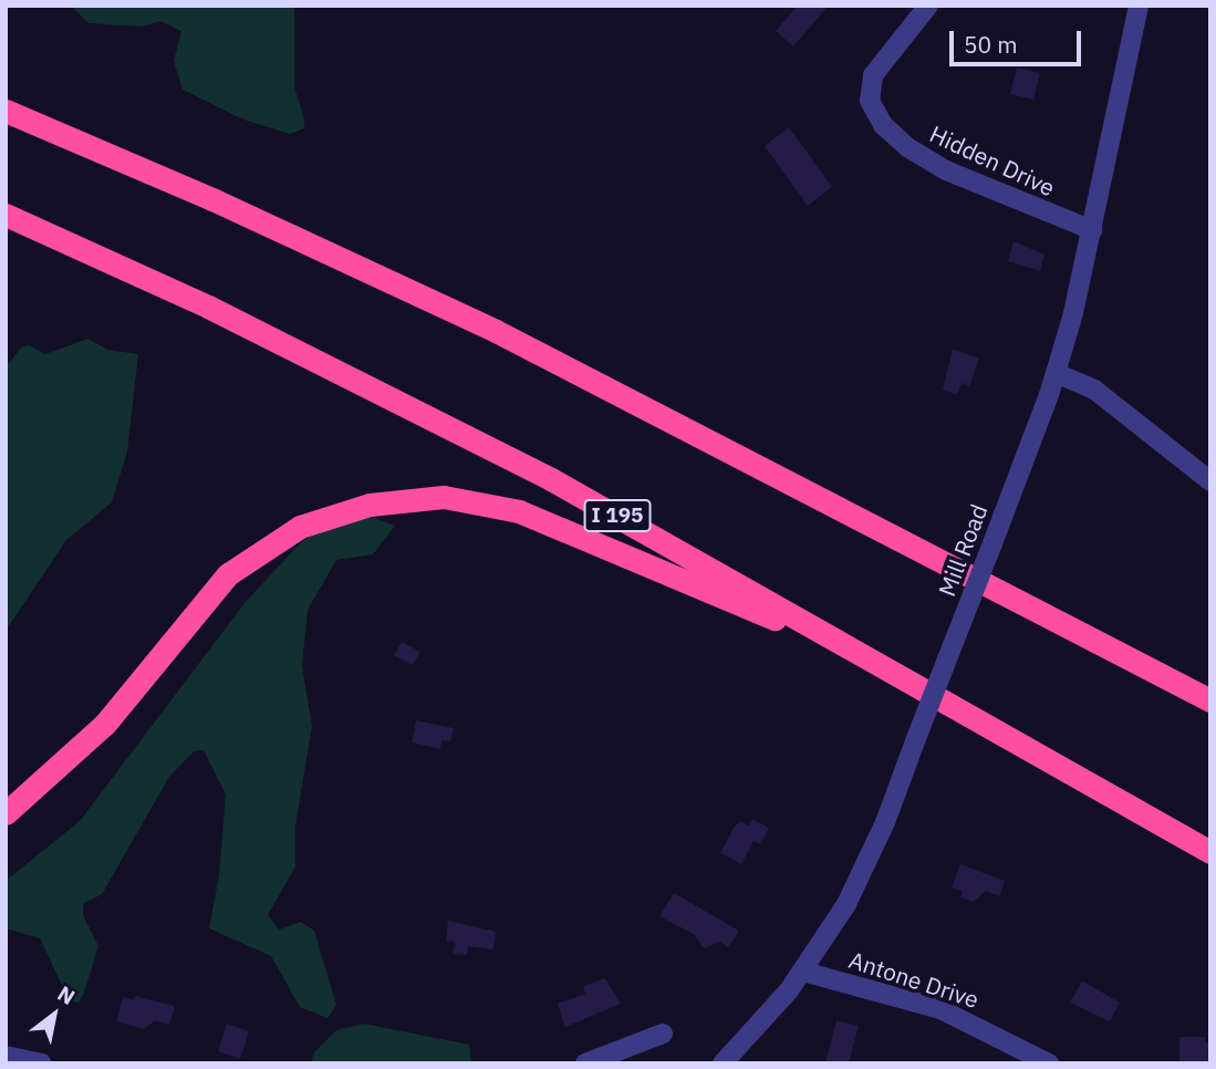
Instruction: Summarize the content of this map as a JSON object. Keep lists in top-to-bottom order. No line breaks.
{"streets":{"highway":["I 195"],"street":["Hidden Drive","Mill Road","Antone Drive"]},"crossings":[["Hidden Drive","Mill Road"],["Mill Road","Antone Drive"]],"scale_bar":"50 m","north":"top right"}
